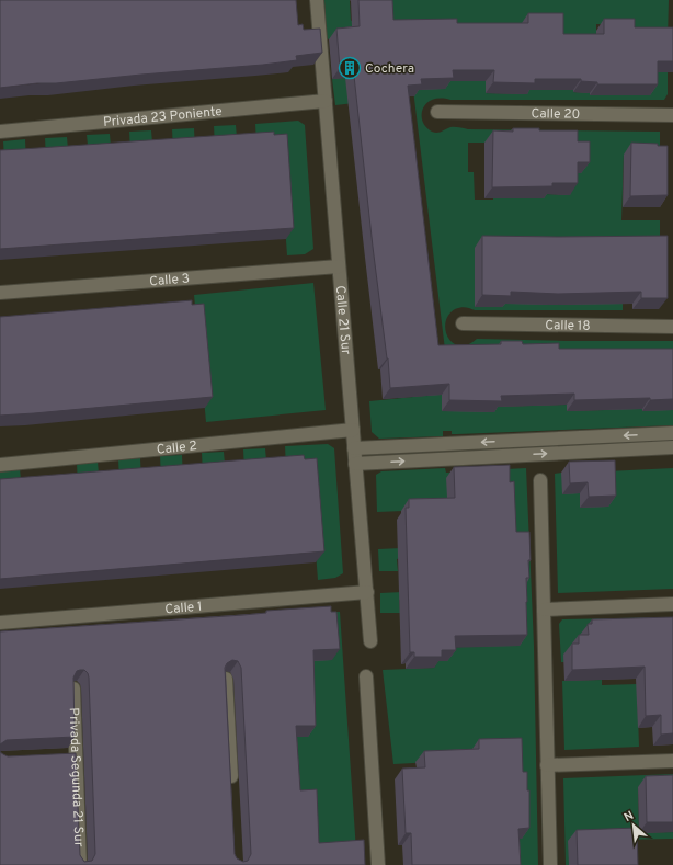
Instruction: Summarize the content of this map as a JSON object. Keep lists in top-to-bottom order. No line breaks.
{"streets":{"street":["Calle 20","Privada 23 Poniente","Calle 3","Calle 21 Sur","Calle 18","Calle 2","Calle 1","Privada Segunda 21 Sur"]},"crossings":[["Privada 23 Poniente","Calle 21 Sur"],["Calle 3","Calle 21 Sur"],["Calle 21 Sur","Calle 2"],["Calle 21 Sur","Calle 1"]],"places":{"building":["Cochera"]},"north":"top left"}
